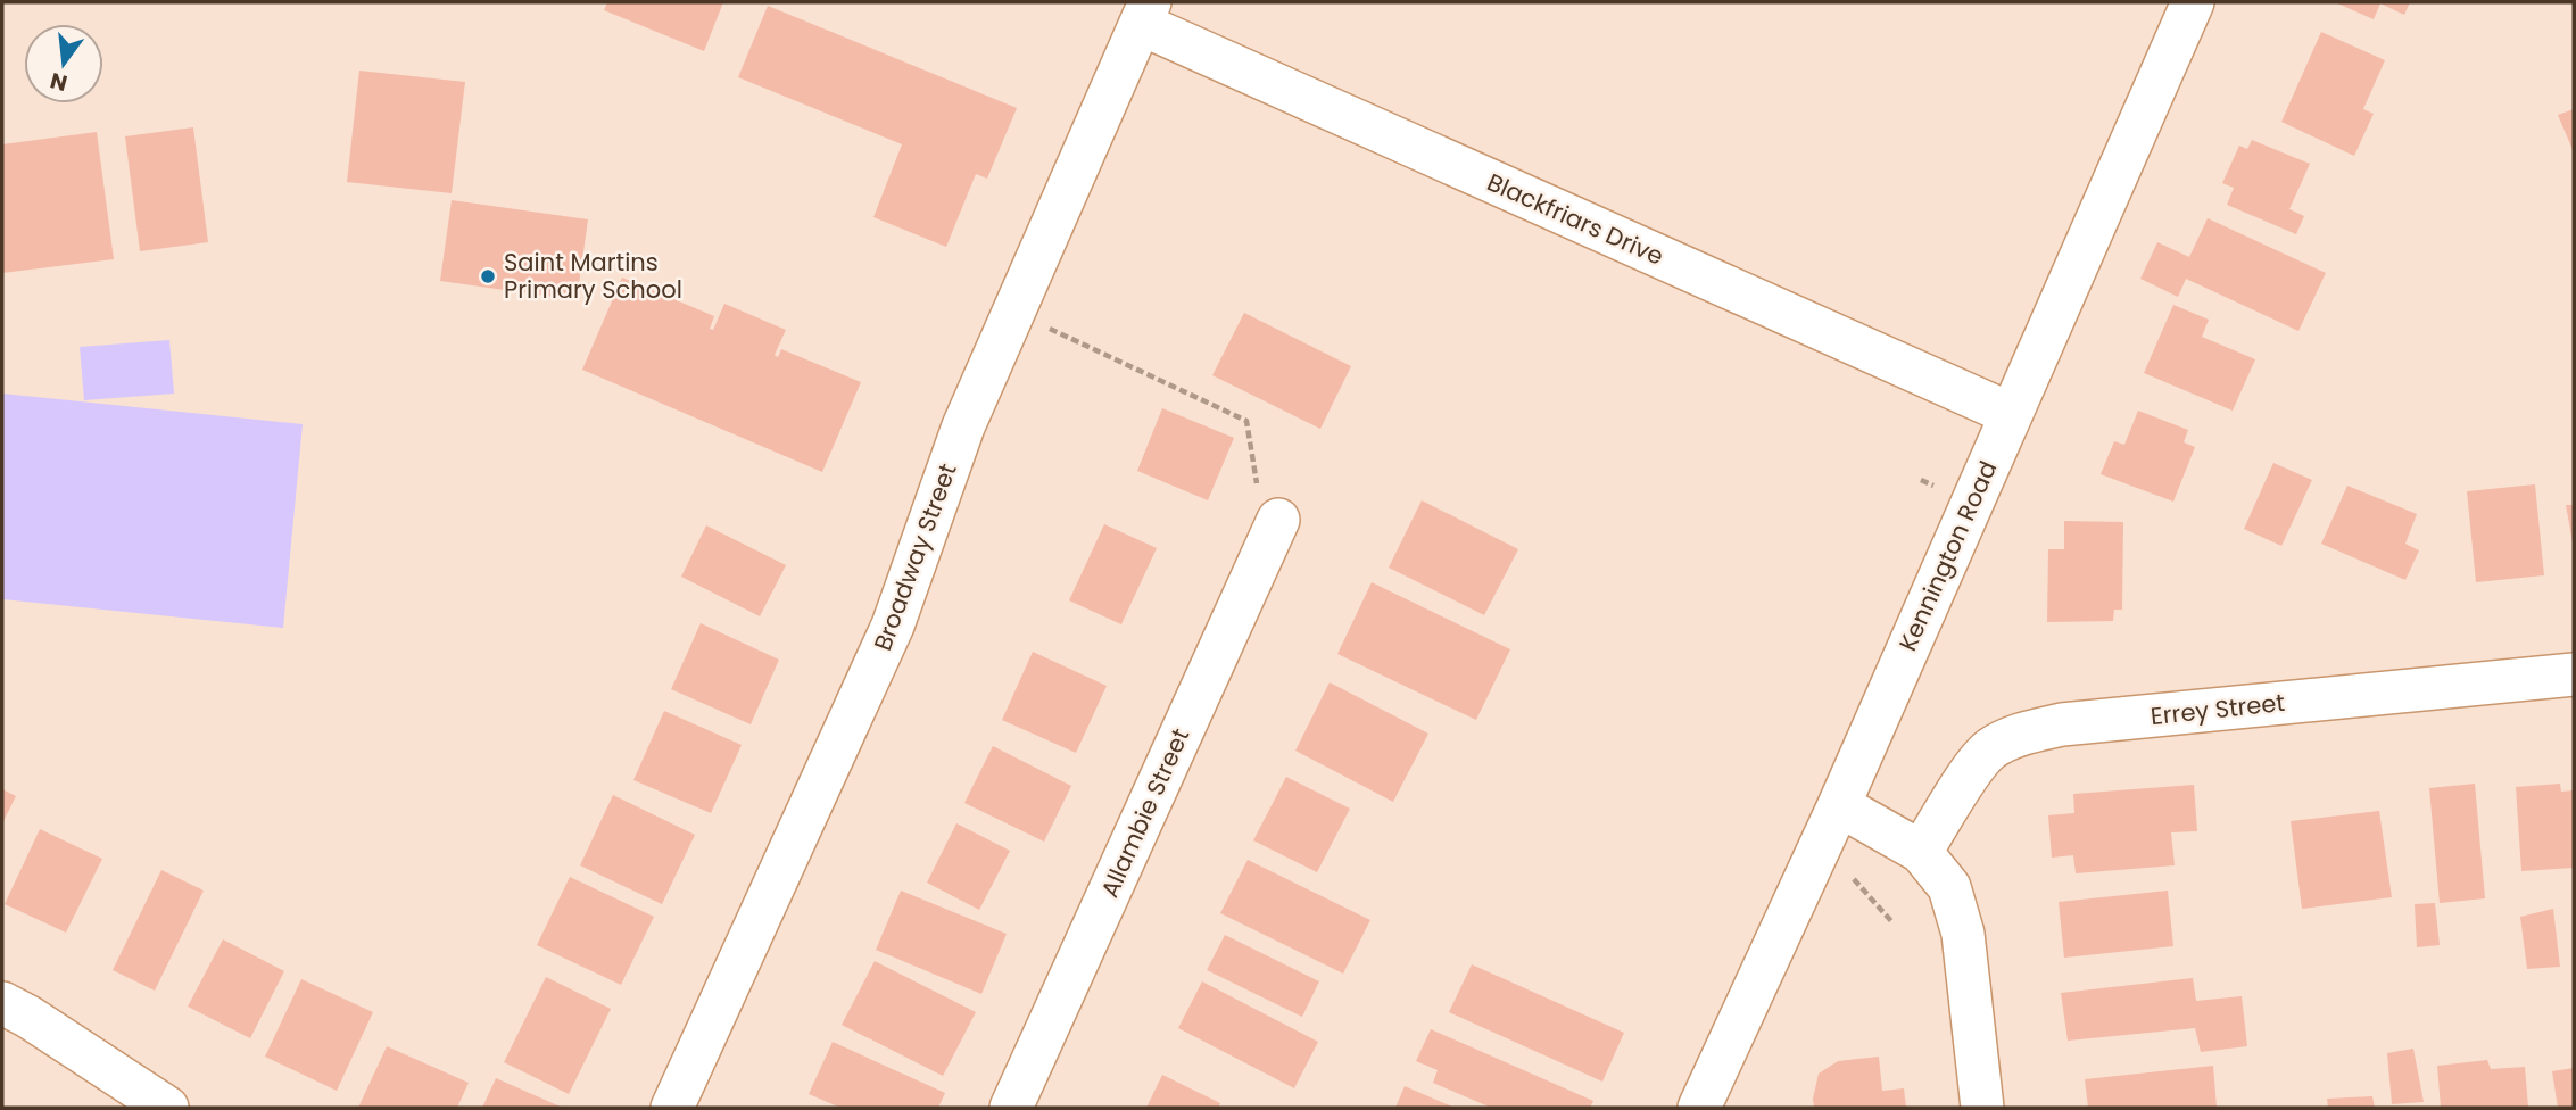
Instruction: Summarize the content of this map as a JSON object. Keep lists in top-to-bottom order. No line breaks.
{"streets":{"street":["Blackfriars Drive","Kennington Road","Broadway Street","Errey Street","Allambie Street"]},"crossings":[["Blackfriars Drive","Kennington Road"],["Blackfriars Drive","Broadway Street"]],"places":["Saint Martins Primary School"],"north":"bottom"}
